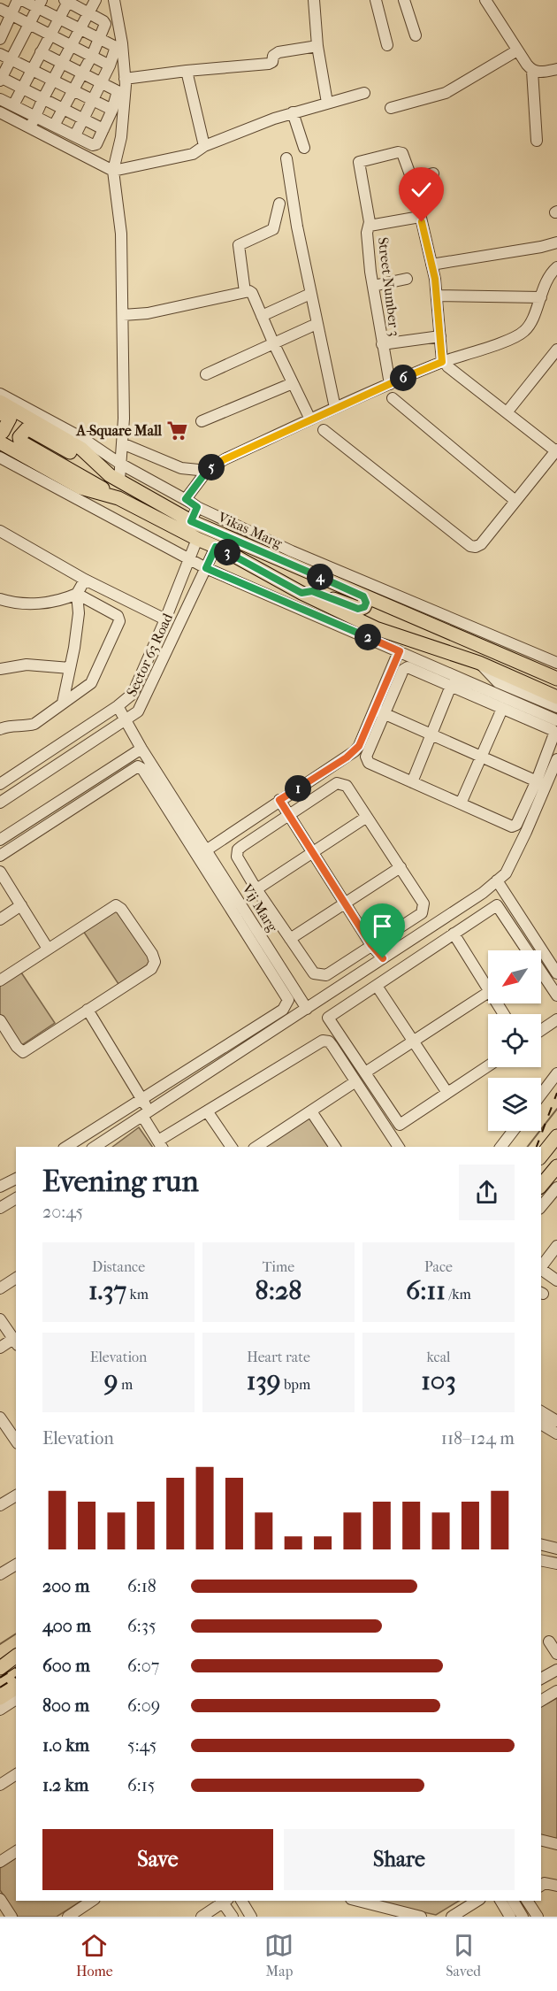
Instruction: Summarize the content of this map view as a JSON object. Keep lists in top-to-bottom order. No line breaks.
{"streets":{"main road":["Vikas Marg"],"street":["Street Number 3","Sector 63 Road","Vij Marg"]},"crossings":[["Vikas Marg","Sector 63 Road"],["Sector 63 Road","Vij Marg"]],"places":{"supermarket":["A-Square Mall"]},"north":"bottom left","page":{"pins":["6","5","3","4","2","1"],"heading":["Evening run","20:45"],"stats":[["Distance","1.37 km"],["Time","8:28"],["Pace","6:11 /km"],["Elevation","9 m"],["Heart rate","139 bpm"],["kcal","103"]],"chart":["Elevation","118–124 m"],"list":[{"name":"200 m","note":"6:18"},{"name":"400 m","note":"6:35"},{"name":"600 m","note":"6:07"},{"name":"800 m","note":"6:09"},{"name":"1.0 km","note":"5:45"},{"name":"1.2 km","note":"6:15"}],"buttons":["Save","Share"],"tabs":["Home","Map","Saved"]}}
